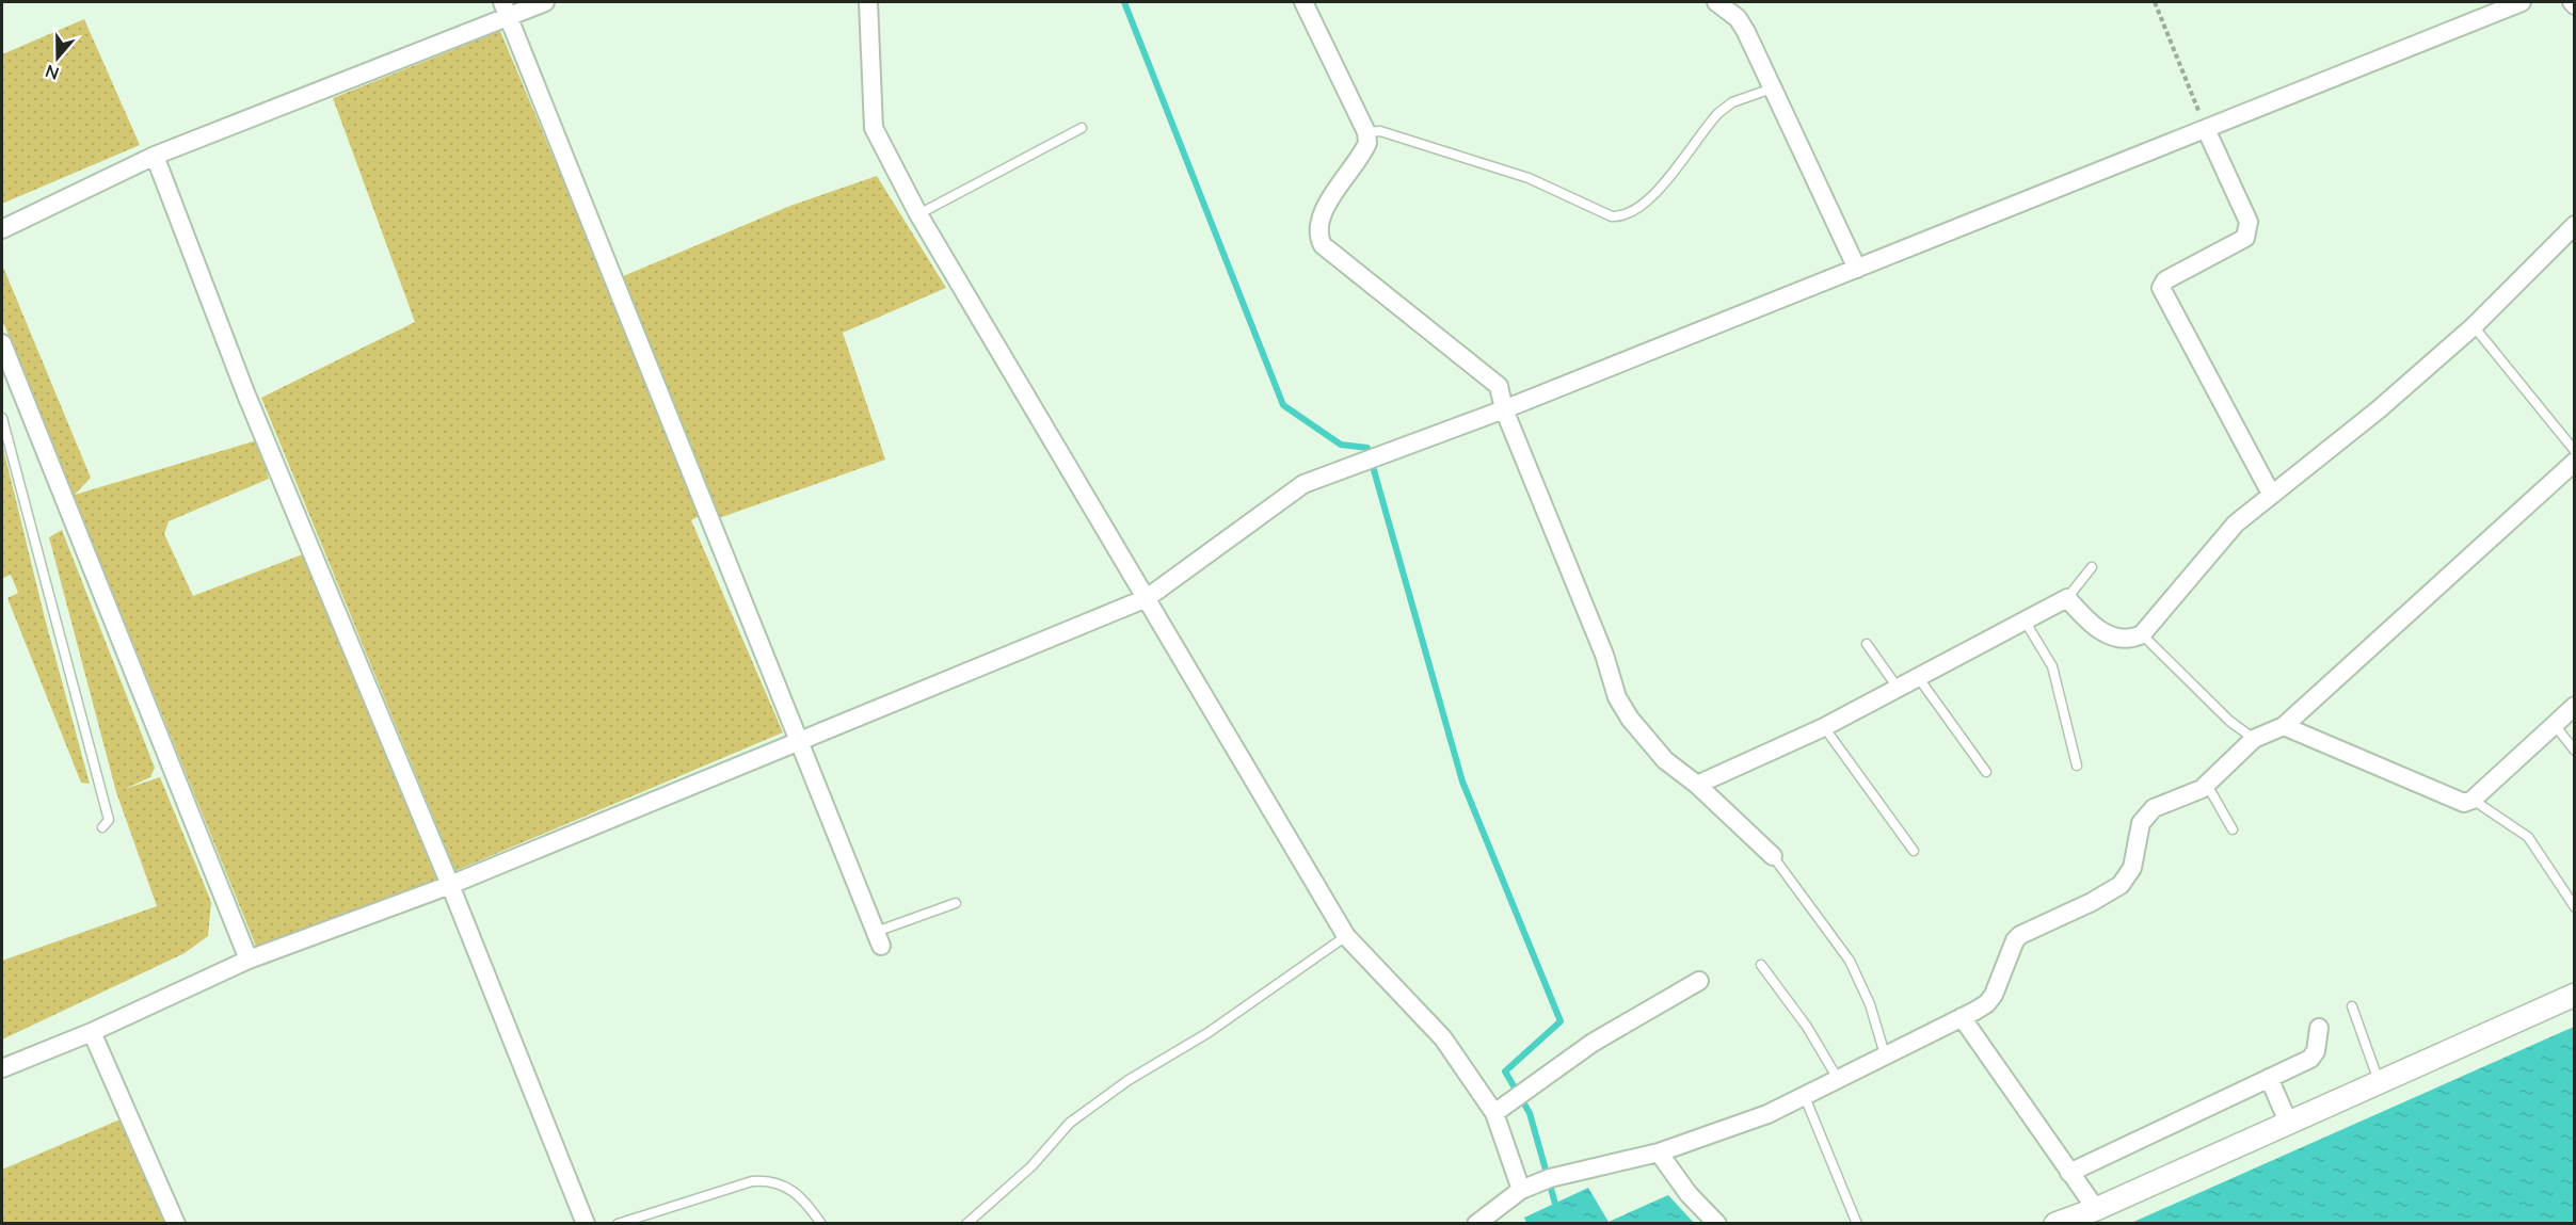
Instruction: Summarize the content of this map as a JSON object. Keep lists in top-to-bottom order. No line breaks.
{"north":"bottom"}
